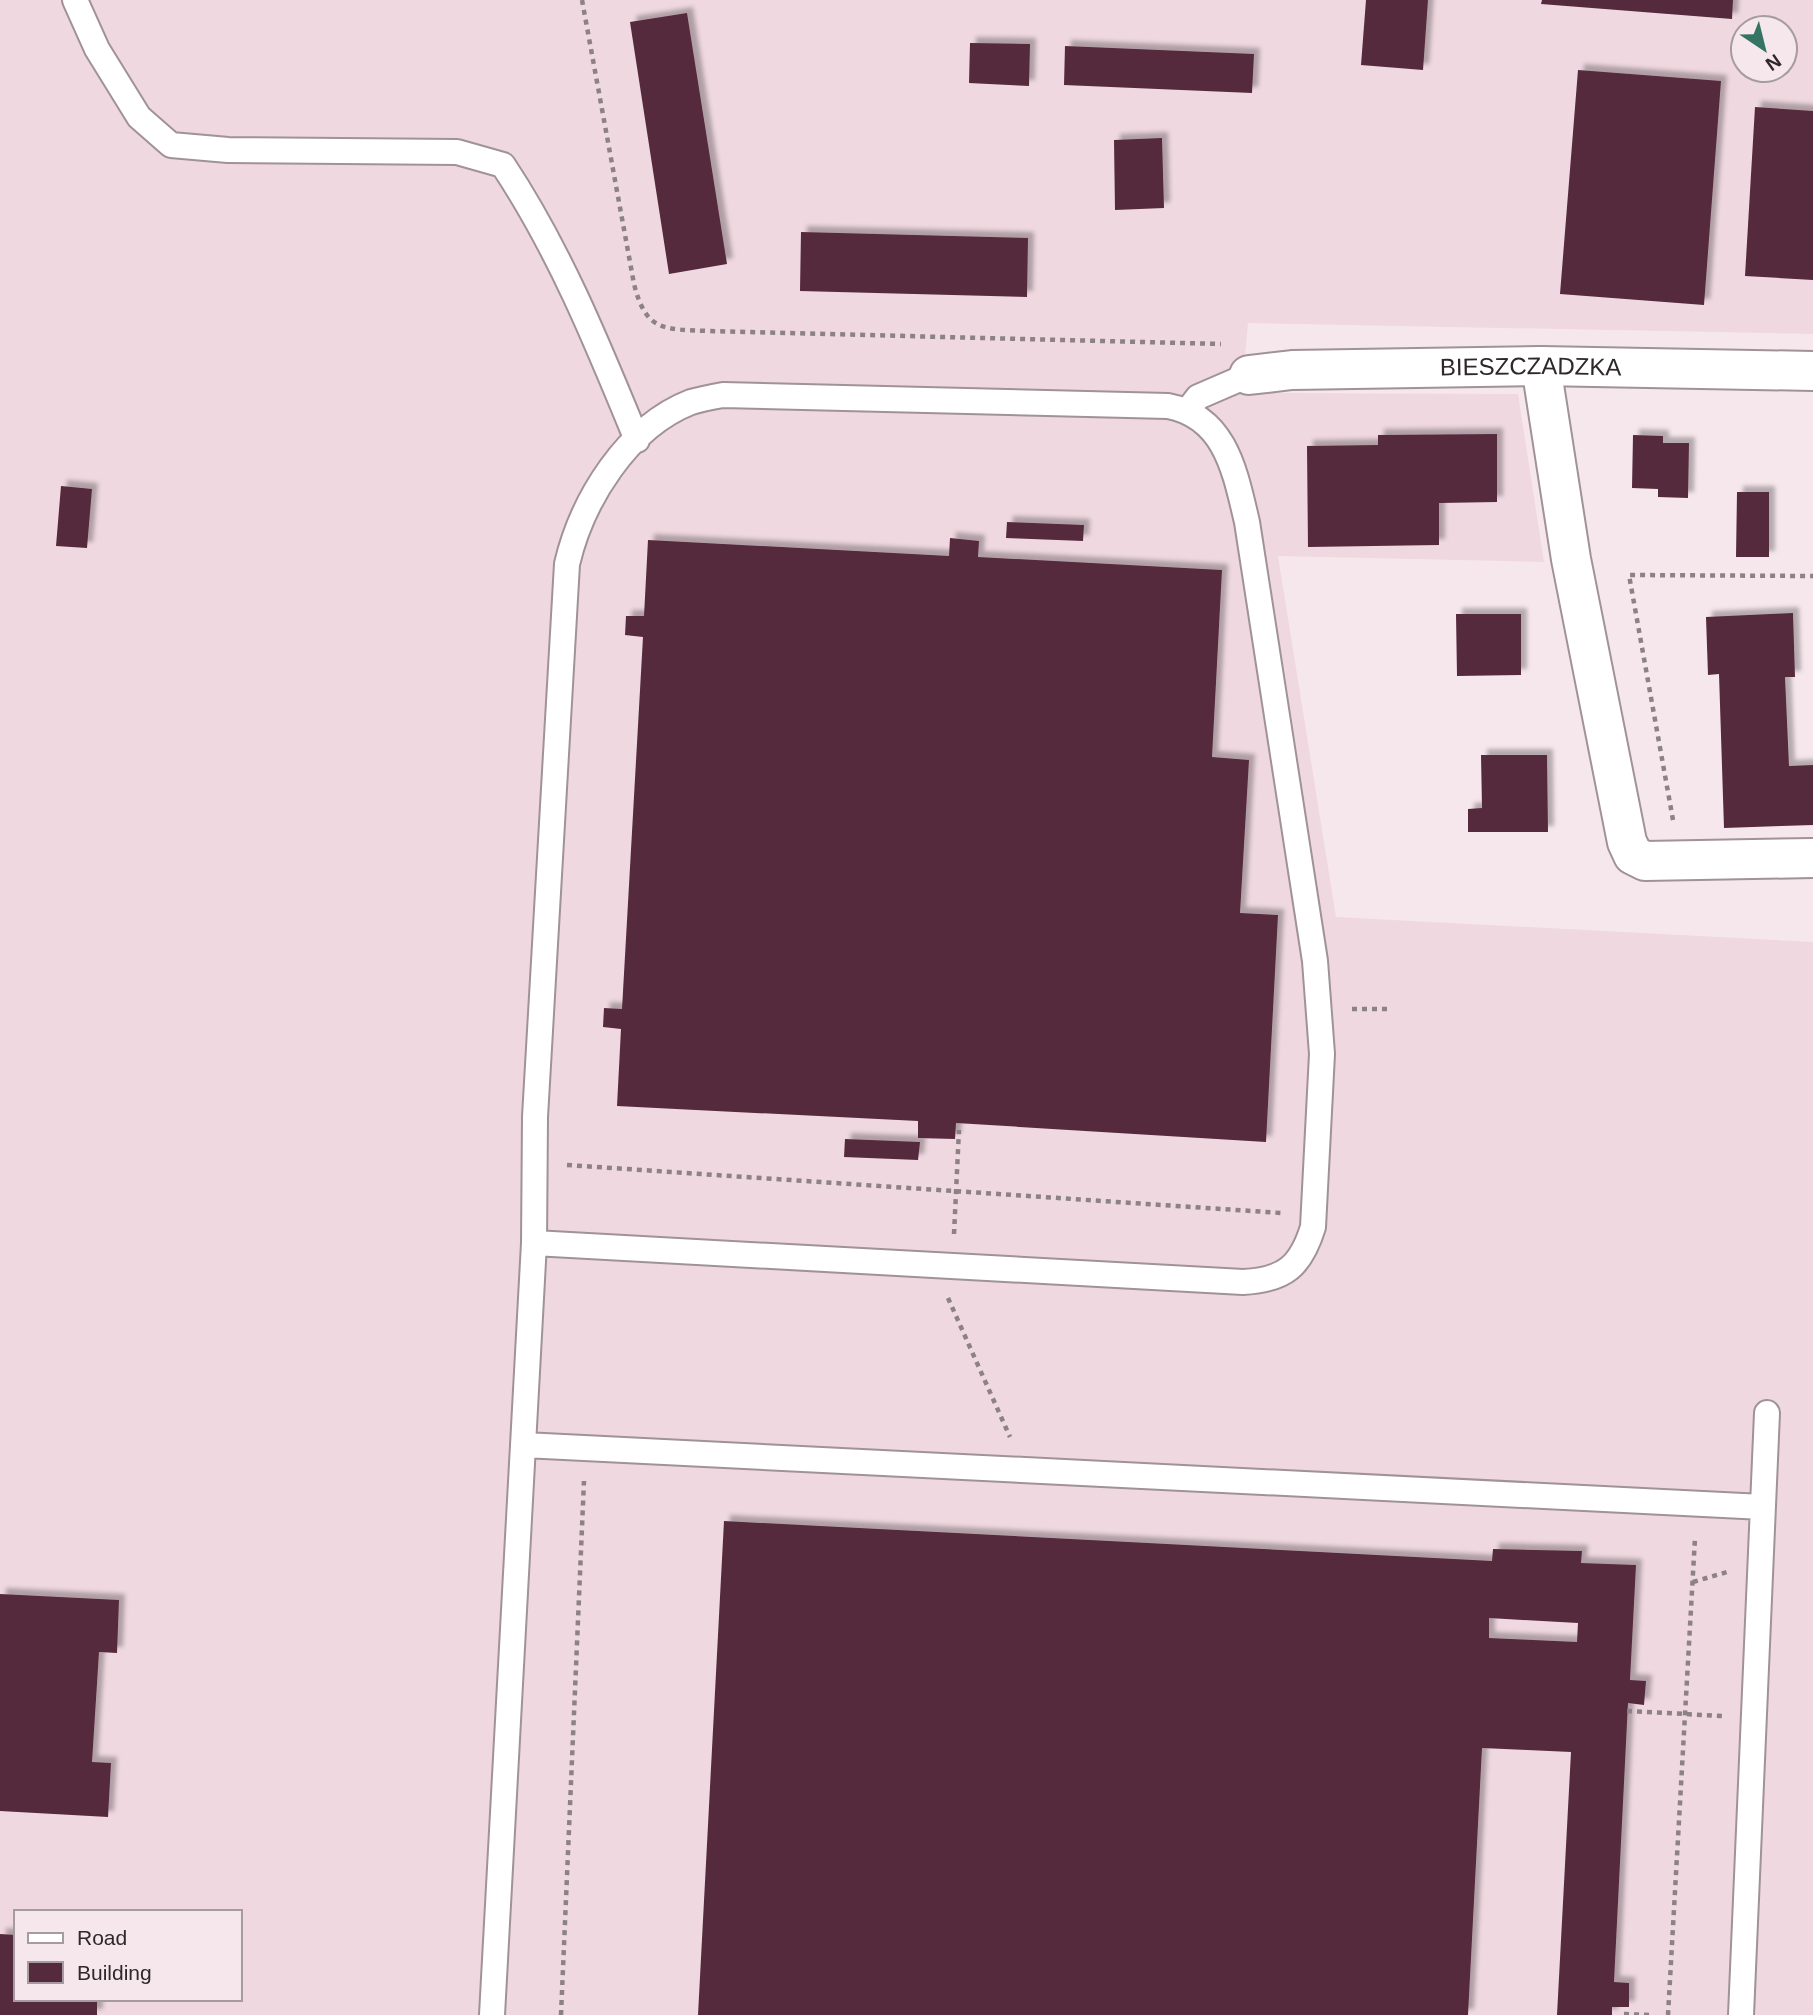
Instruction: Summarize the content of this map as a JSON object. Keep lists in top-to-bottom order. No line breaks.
{"streets":{"street":["BIESZCZADZKA"]},"legend":["Road","Building"],"north":"bottom right"}
